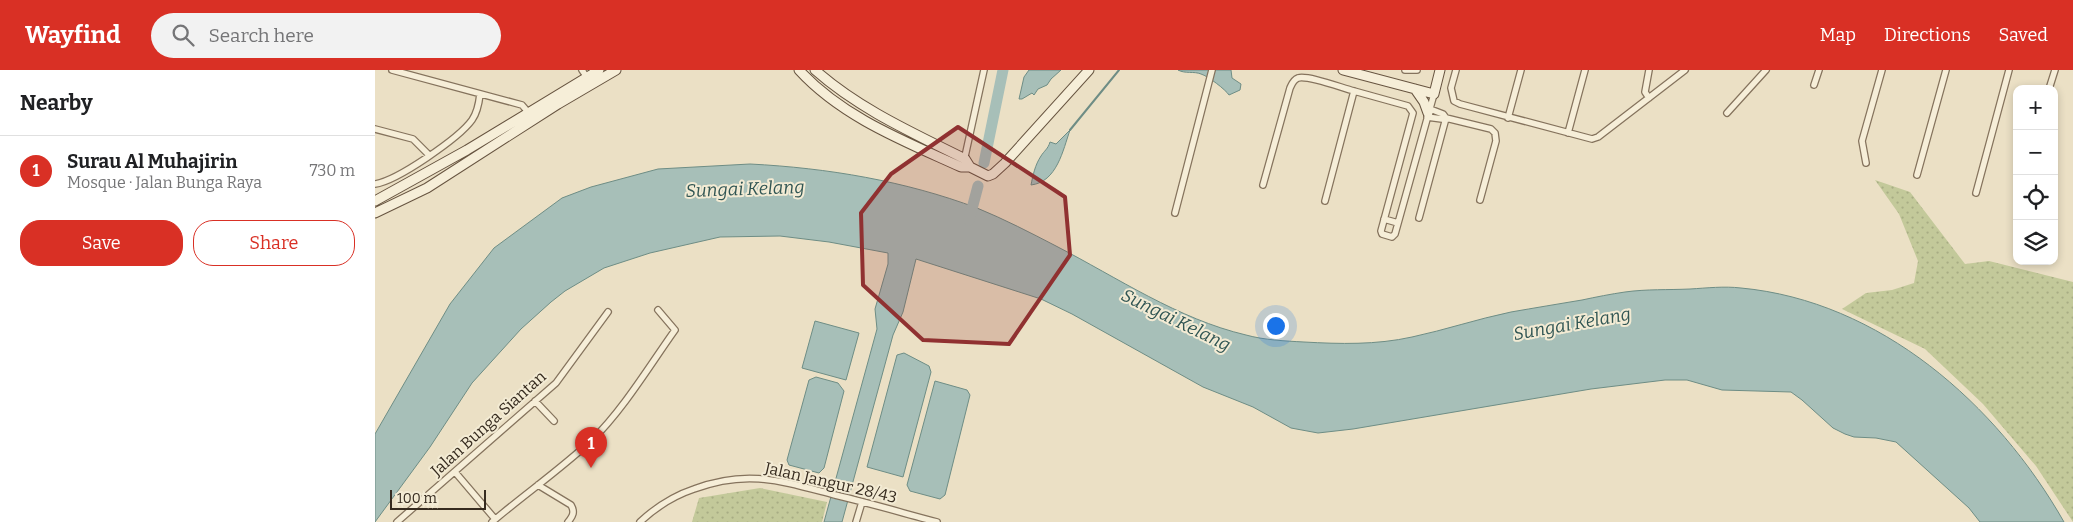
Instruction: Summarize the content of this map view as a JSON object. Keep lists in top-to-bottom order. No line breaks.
{"streets":{"street":["Jalan Bunga Siantan","Jalan Jangur 28/43"]},"water":["Sungai Kelang"],"scale_bar":"100 m","page":{"header":"Wayfind","search":"Search here","nav":["Map","Directions","Saved"],"heading":"Nearby","map_buttons":["+","−"],"list":[{"mark":"1","name":"Surau Al Muhajirin","note":"Mosque · Jalan Bunga Raya","value":"730 m"}],"buttons":["Save","Share"],"pins":"1","scale":"100 m"}}
